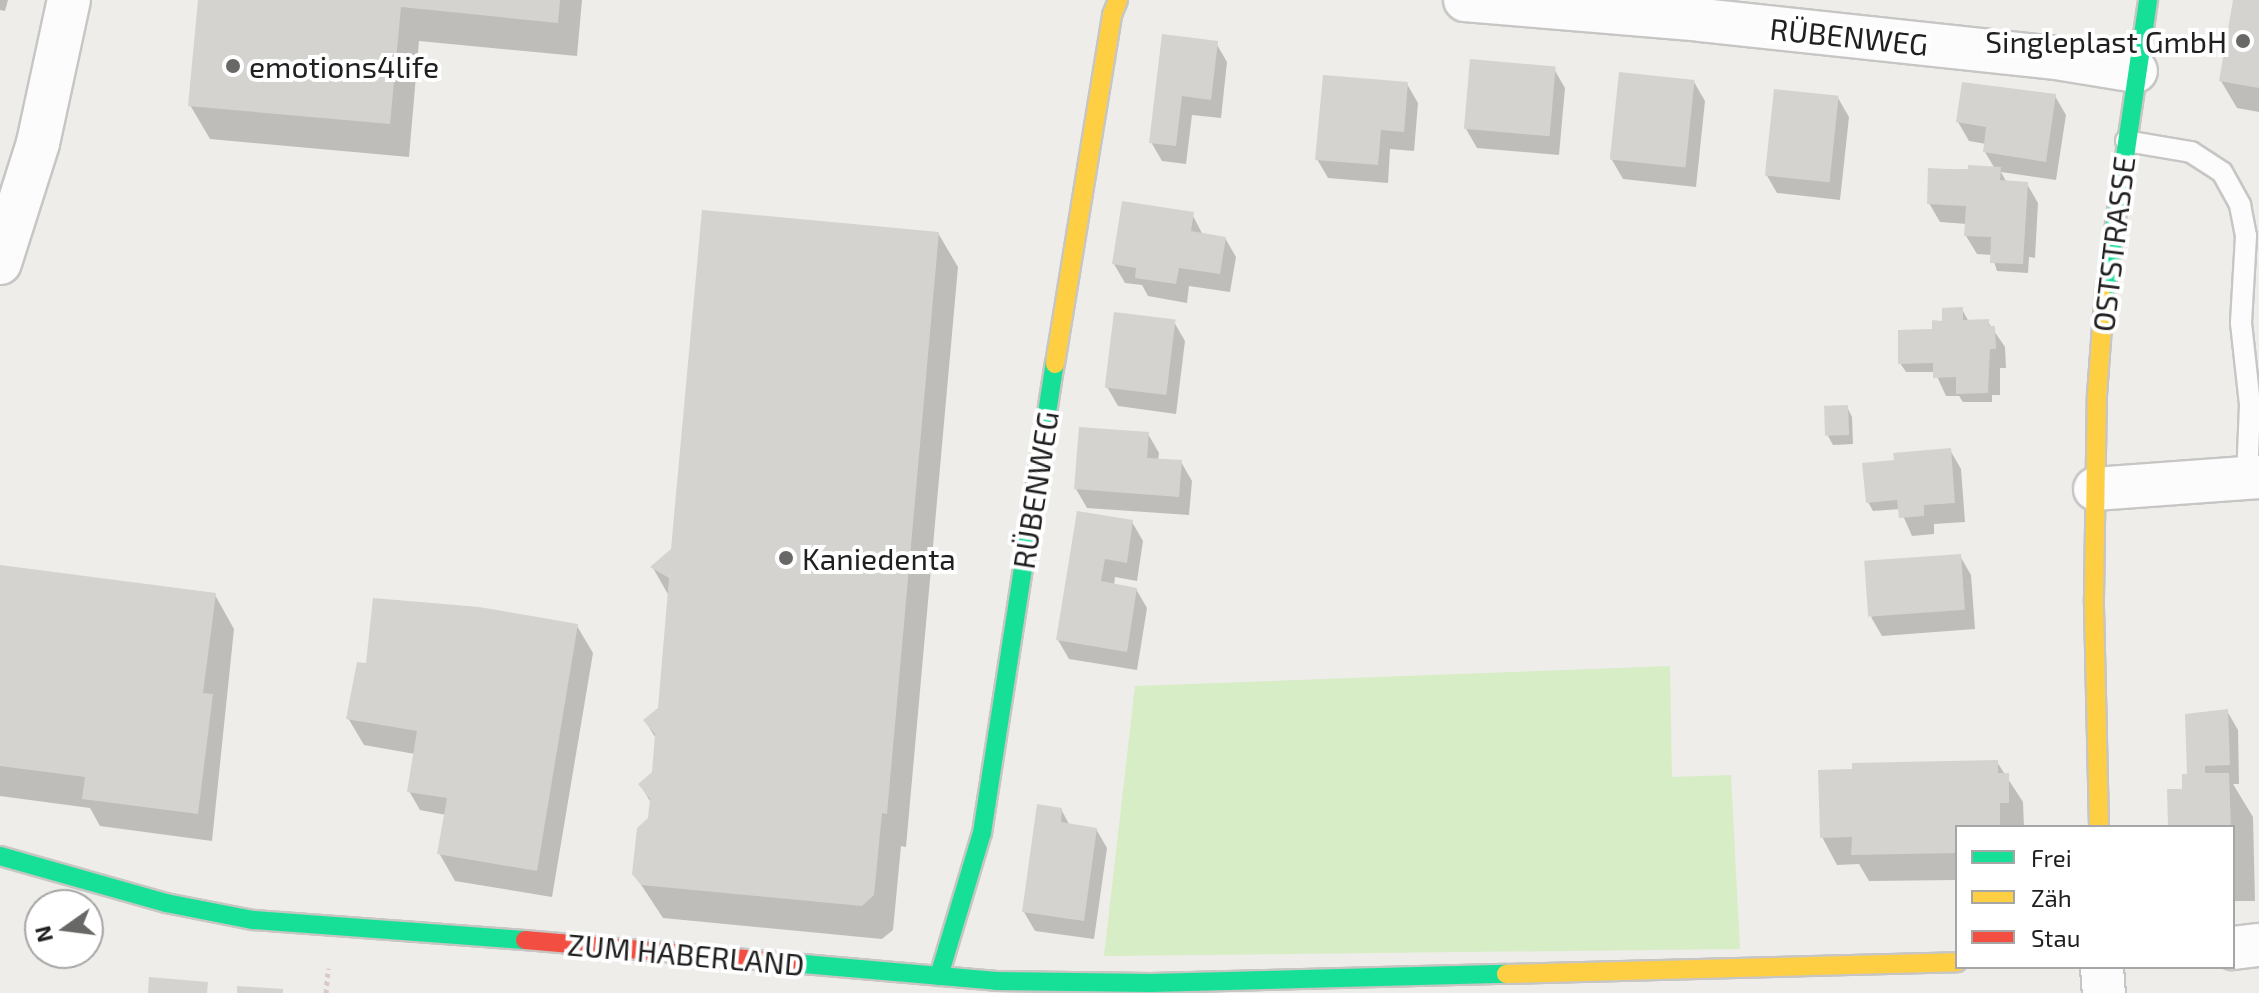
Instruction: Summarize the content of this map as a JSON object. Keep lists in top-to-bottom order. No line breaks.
{"streets":{"street":["RÜBENWEG","OSTSTRASSE","ZUM HABERLAND"]},"crossings":[["RÜBENWEG","OSTSTRASSE"],["RÜBENWEG","ZUM HABERLAND"]],"places":["Singleplast GmbH","emotions4life","Kaniedenta"],"legend":["Frei","Zäh","Stau"],"north":"left"}
